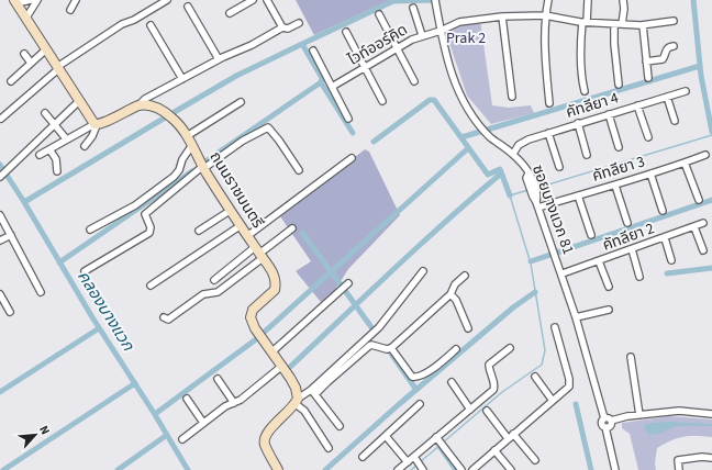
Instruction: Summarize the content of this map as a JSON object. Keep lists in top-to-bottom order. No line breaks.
{"streets":{"street":["ไวท์ออร์คิด","คัทลียา 4","คัทลียา 3","ถนนราชมนตรี","ซอยบางแวก 81","คัทลียา 2"]},"crossings":[["ไวท์ออร์คิด","ซอยบางแวก 81"],["คัทลียา 4","ซอยบางแวก 81"],["คัทลียา 3","ซอยบางแวก 81"],["ซอยบางแวก 81","คัทลียา 2"]],"water":["คลองบางแวก"],"parks":["Prak 2"],"north":"top right"}
